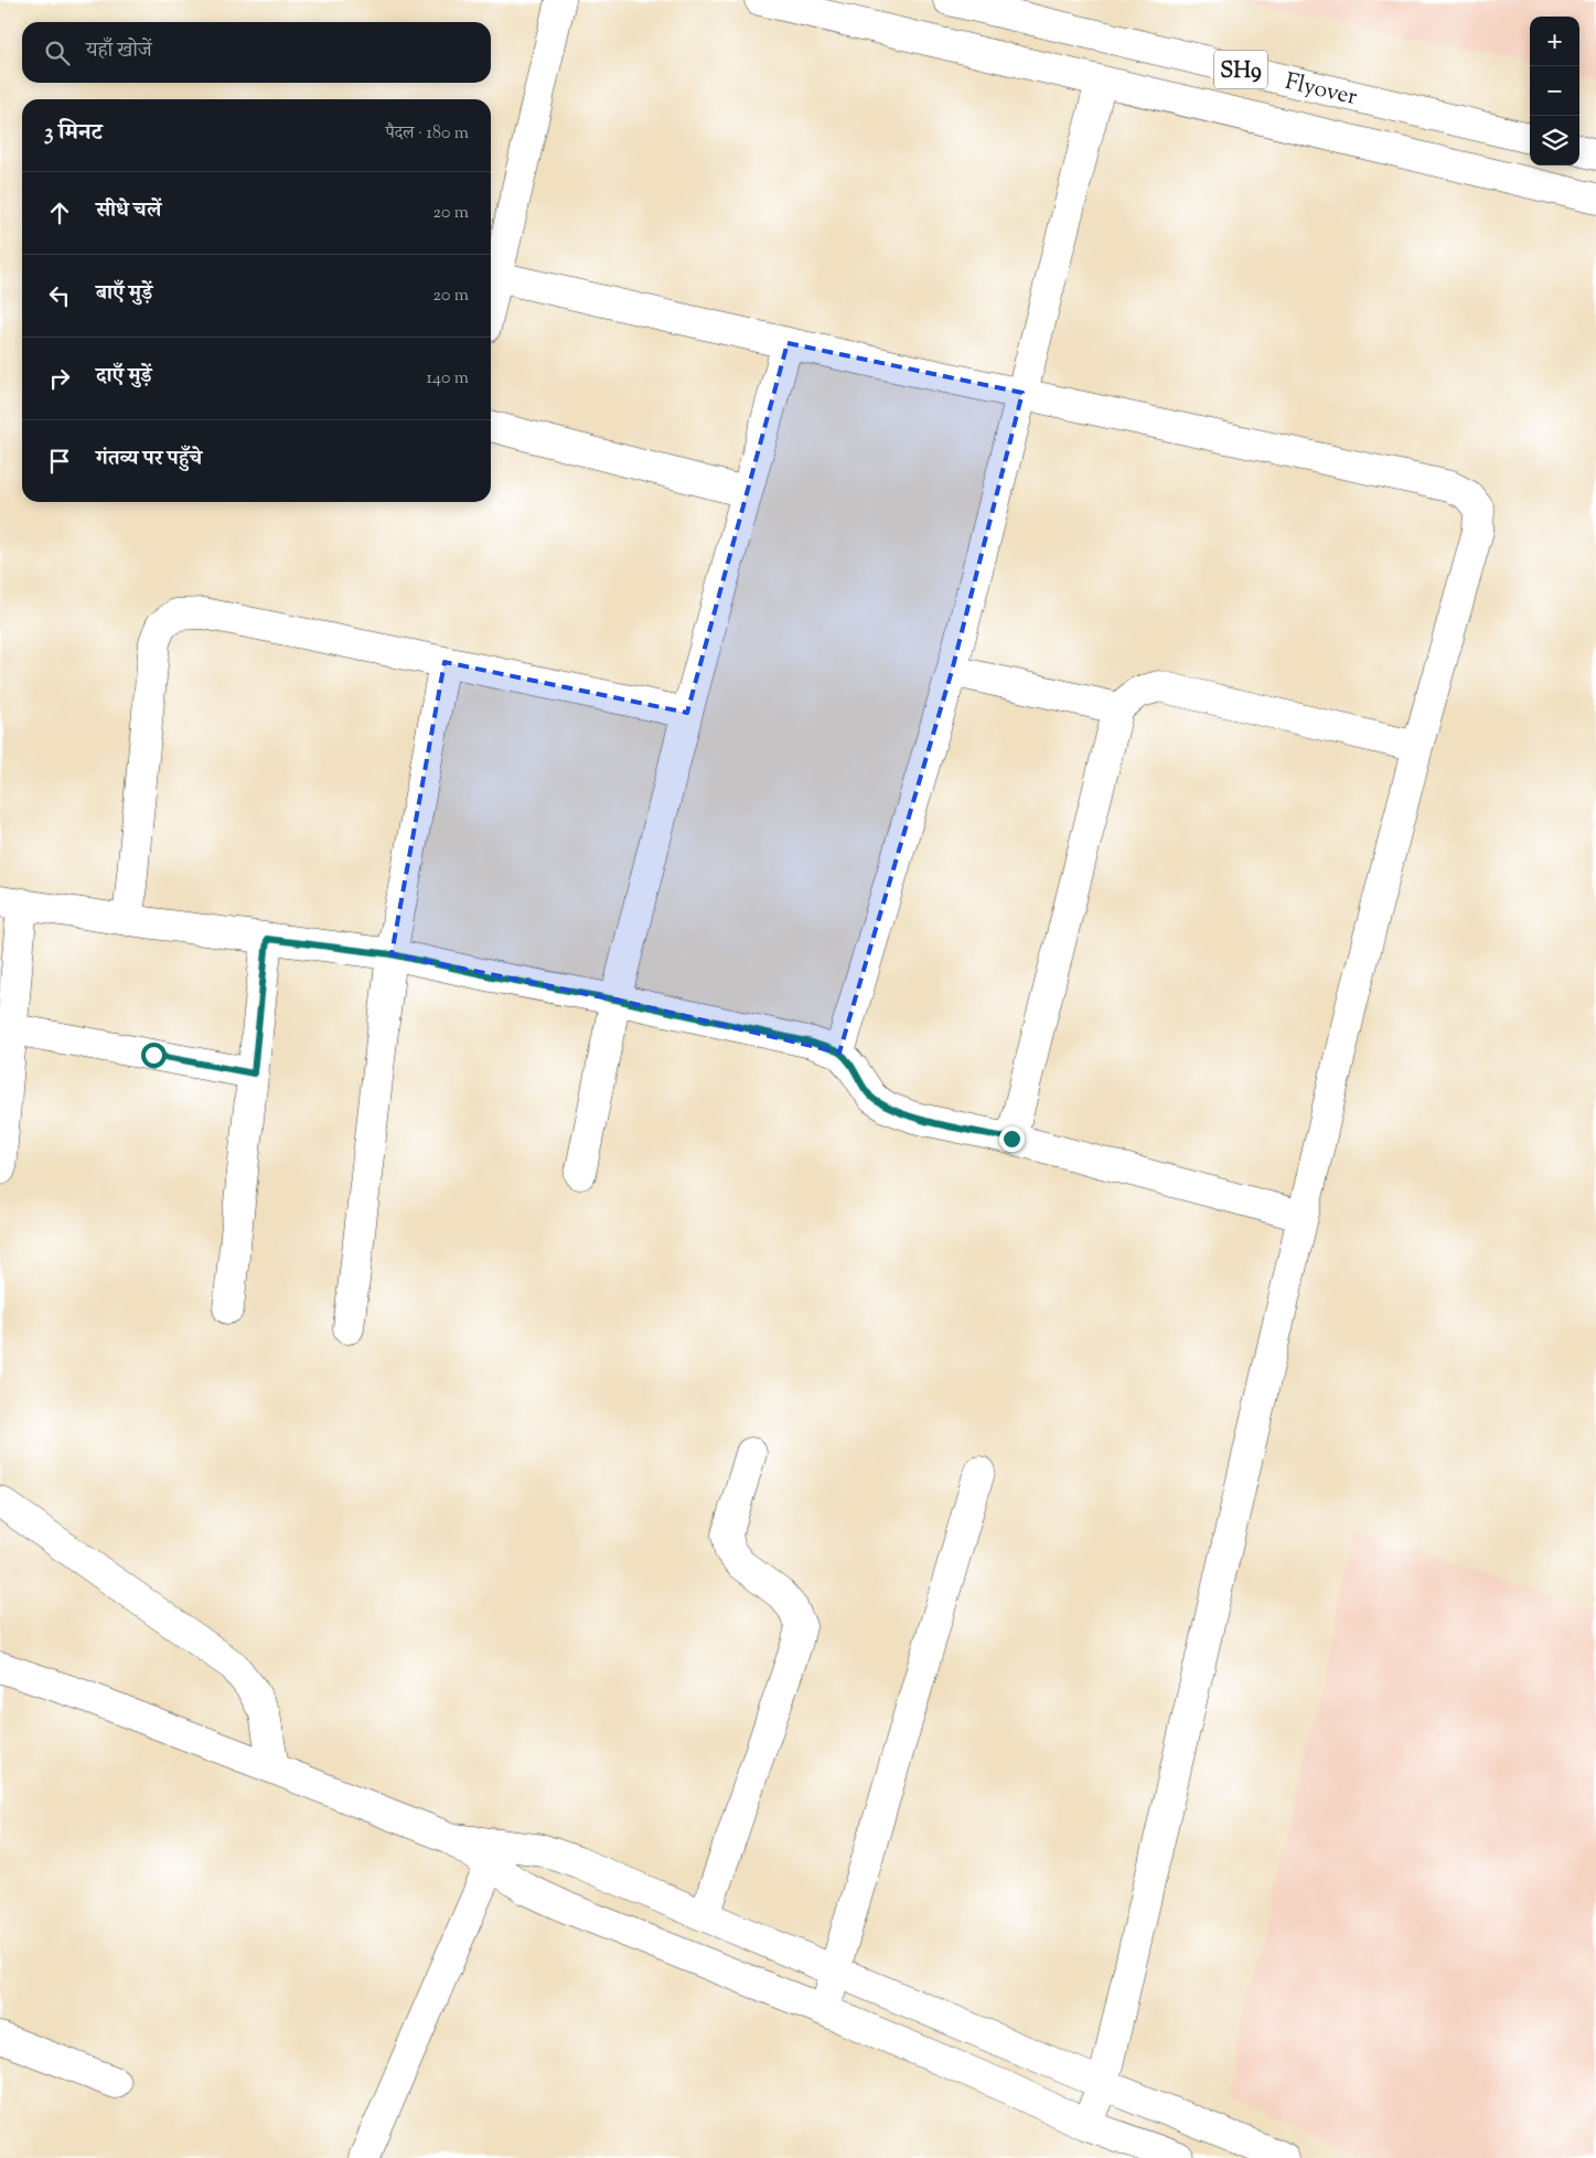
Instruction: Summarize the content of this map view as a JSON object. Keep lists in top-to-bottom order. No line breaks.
{"streets":{"street":["SH9","Flyover"]},"page":{"map_buttons":["+","−"],"search":"यहाँ खोजें","heading":["3 मिनट","पैदल · 180 m"],"list":[["सीधे चलें","20 m"],["बाएँ मुड़ें","20 m"],["दाएँ मुड़ें","140 m"],"गंतव्य पर पहुँचे"]}}
